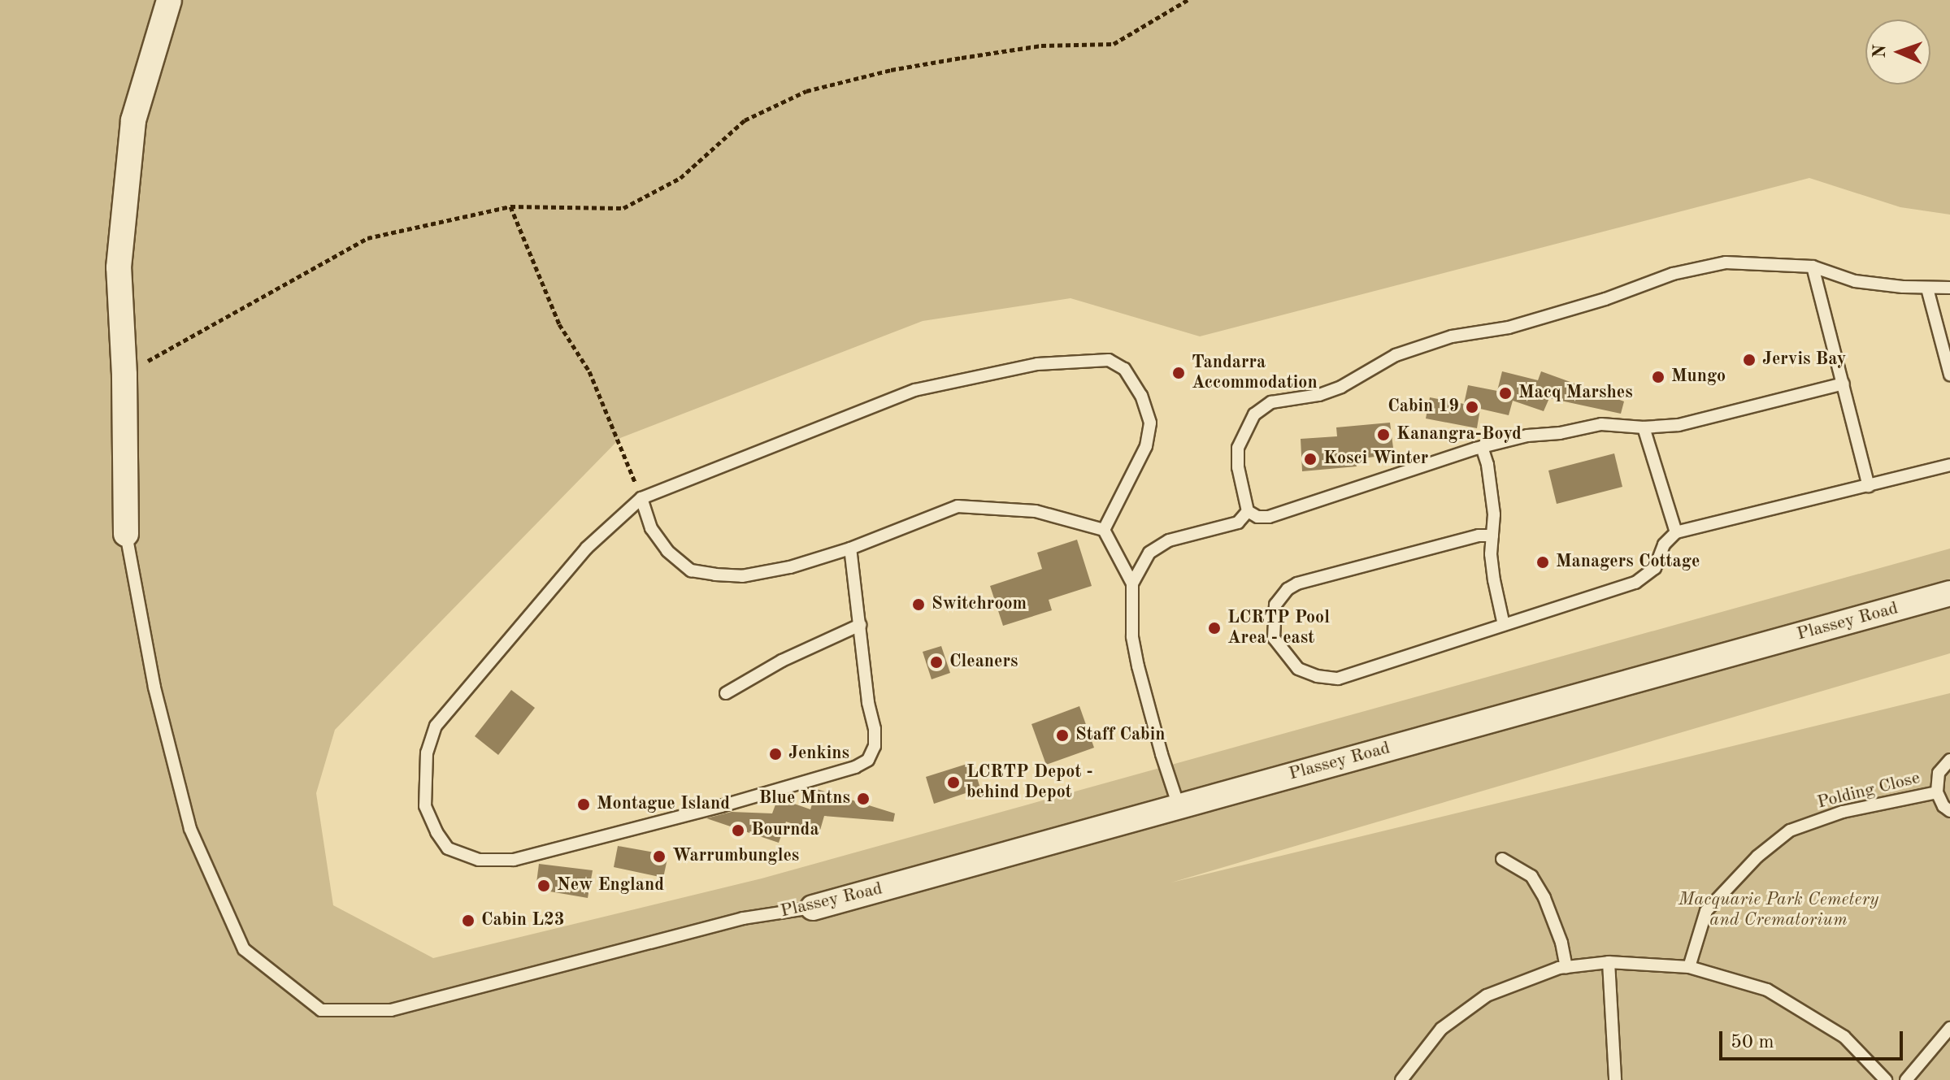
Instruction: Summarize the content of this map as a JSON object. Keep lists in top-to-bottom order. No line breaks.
{"streets":{"street":["Plassey Road"],"lane":["Polding Close"]},"parks":["Macquarie Park Cemetery and Crematorium"],"places":["Jervis Bay","Tandarra Accommodation","Mungo","Macq Marshes","Cabin 19","Kanangra-Boyd","Kosci Winter","Managers Cottage","Switchroom","LCRTP Pool Area - east","Cleaners","Staff Cabin","Jenkins","LCRTP Depot - behind Depot","Blue Mntns","Montague Island","Bournda","Warrumbungles","New England","Cabin L23"],"scale_bar":"50 m","north":"left"}
